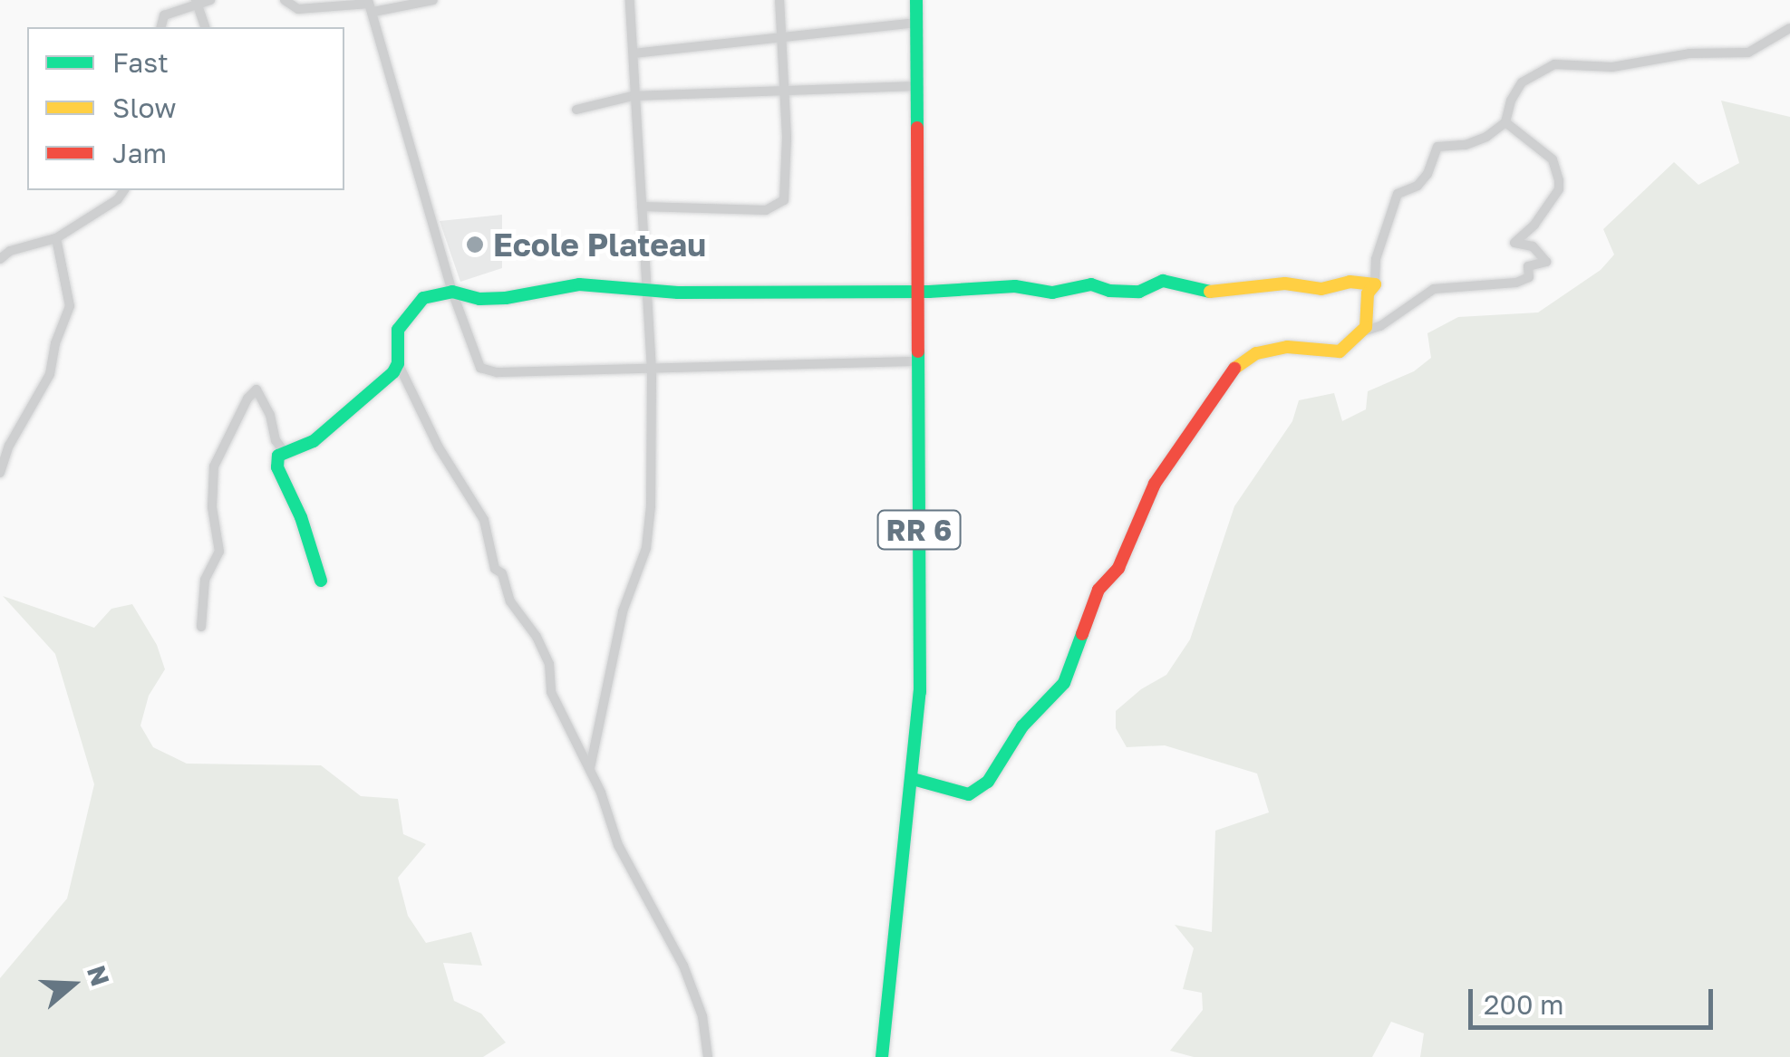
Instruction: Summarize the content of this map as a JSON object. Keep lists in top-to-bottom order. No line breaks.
{"streets":{"street":["RR 6"]},"places":["Ecole Plateau"],"legend":["Fast","Slow","Jam"],"scale_bar":"200 m","north":"right"}
